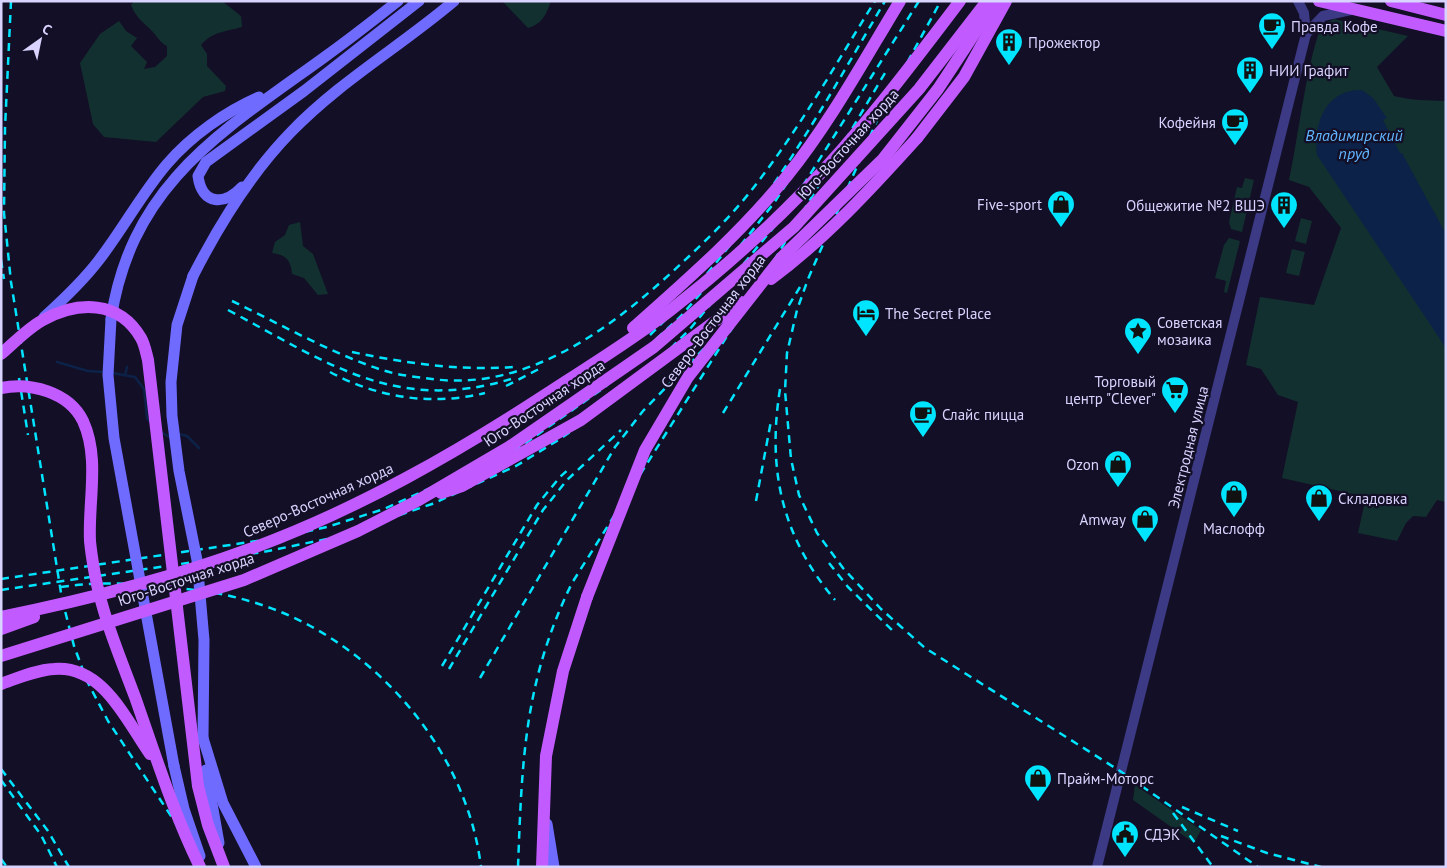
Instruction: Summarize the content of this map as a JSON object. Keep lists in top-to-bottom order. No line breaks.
{"streets":{"main road":["Юго-Восточная хорда","Северо-Восточная хорда"],"street":["Электродная улица"]},"water":["Владимирский пруд"],"places":{"cafe":["Правда Кофе","Кофейня","Слайс пицца"],"building":["Прожектор","НИИ Графит","Общежитие №2 ВШЭ"],"shop":["Five-sport","Ozon","Маслофф","Складовка","Amway","Прайм-Моторс"],"hotel":["The Secret Place"],"place":["Советская мозаика"],"supermarket":["Торговый центр \"Clever\""],"public building":["СДЭК"]},"north":"top right"}
